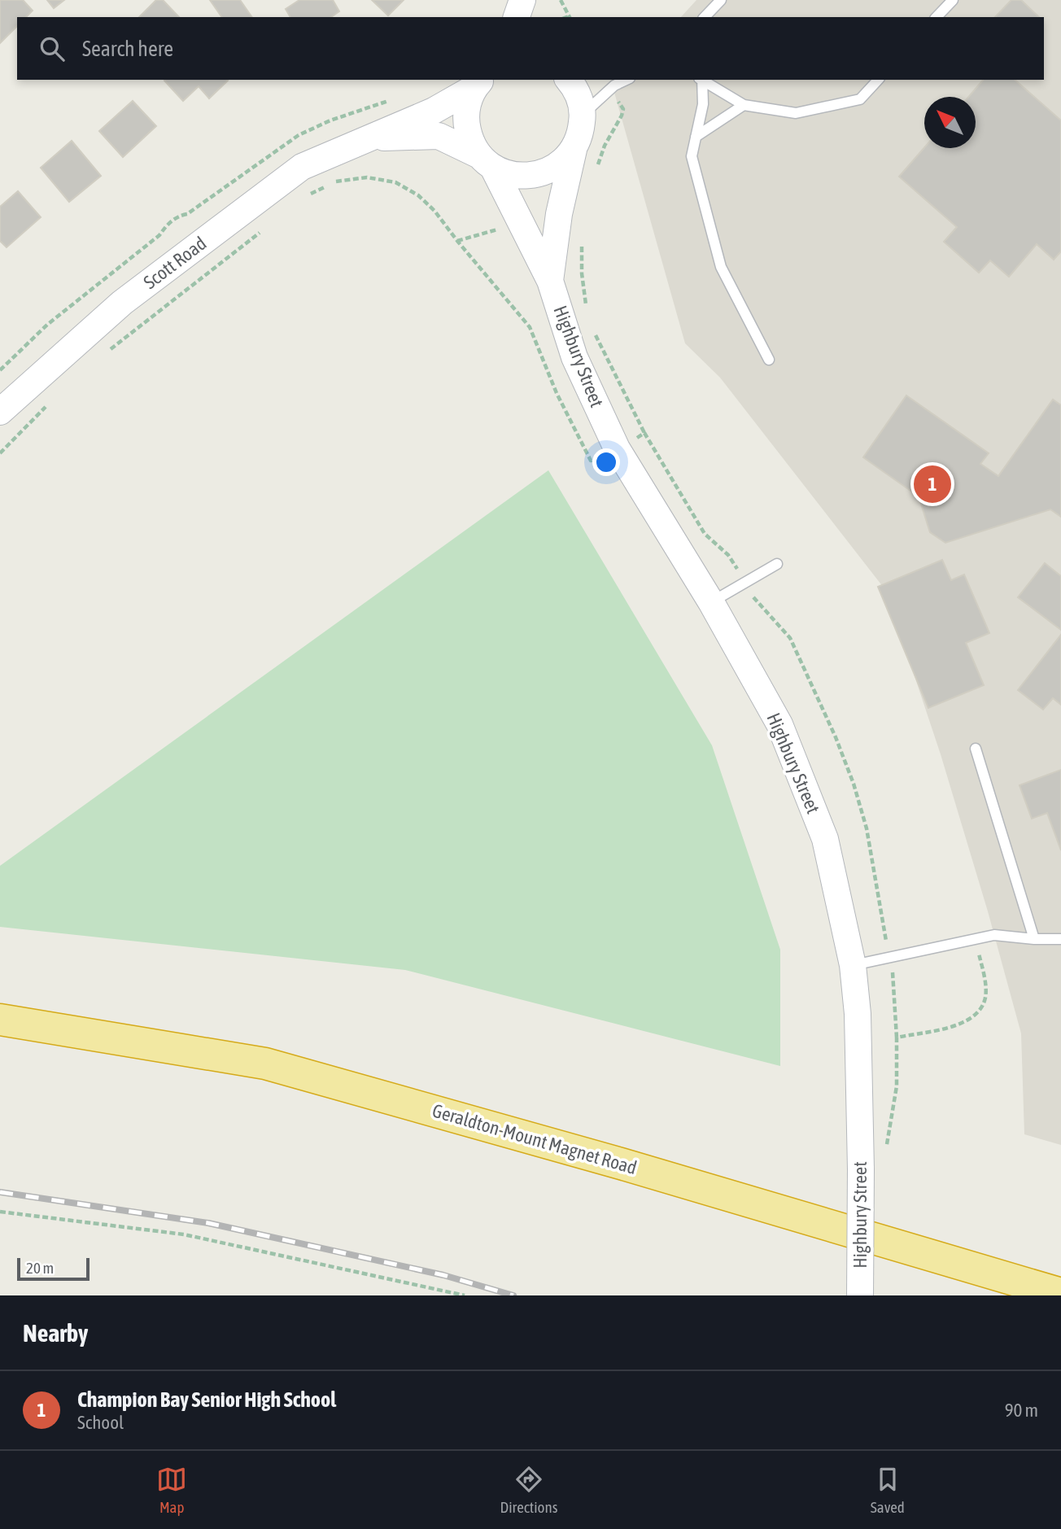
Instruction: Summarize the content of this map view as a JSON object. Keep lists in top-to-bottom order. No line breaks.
{"streets":{"highway":["Geraldton-Mount Magnet Road"],"street":["Scott Road","Highbury Street"]},"crossings":[["Scott Road","Highbury Street"]],"scale_bar":"20 m","north":"top left","page":{"search":"Search here","pins":"1","scale":"20 m","heading":"Nearby","list":[{"mark":"1","name":"Champion Bay Senior High School","note":"School","value":"90 m"}],"nav":["Map","Directions","Saved"]}}
